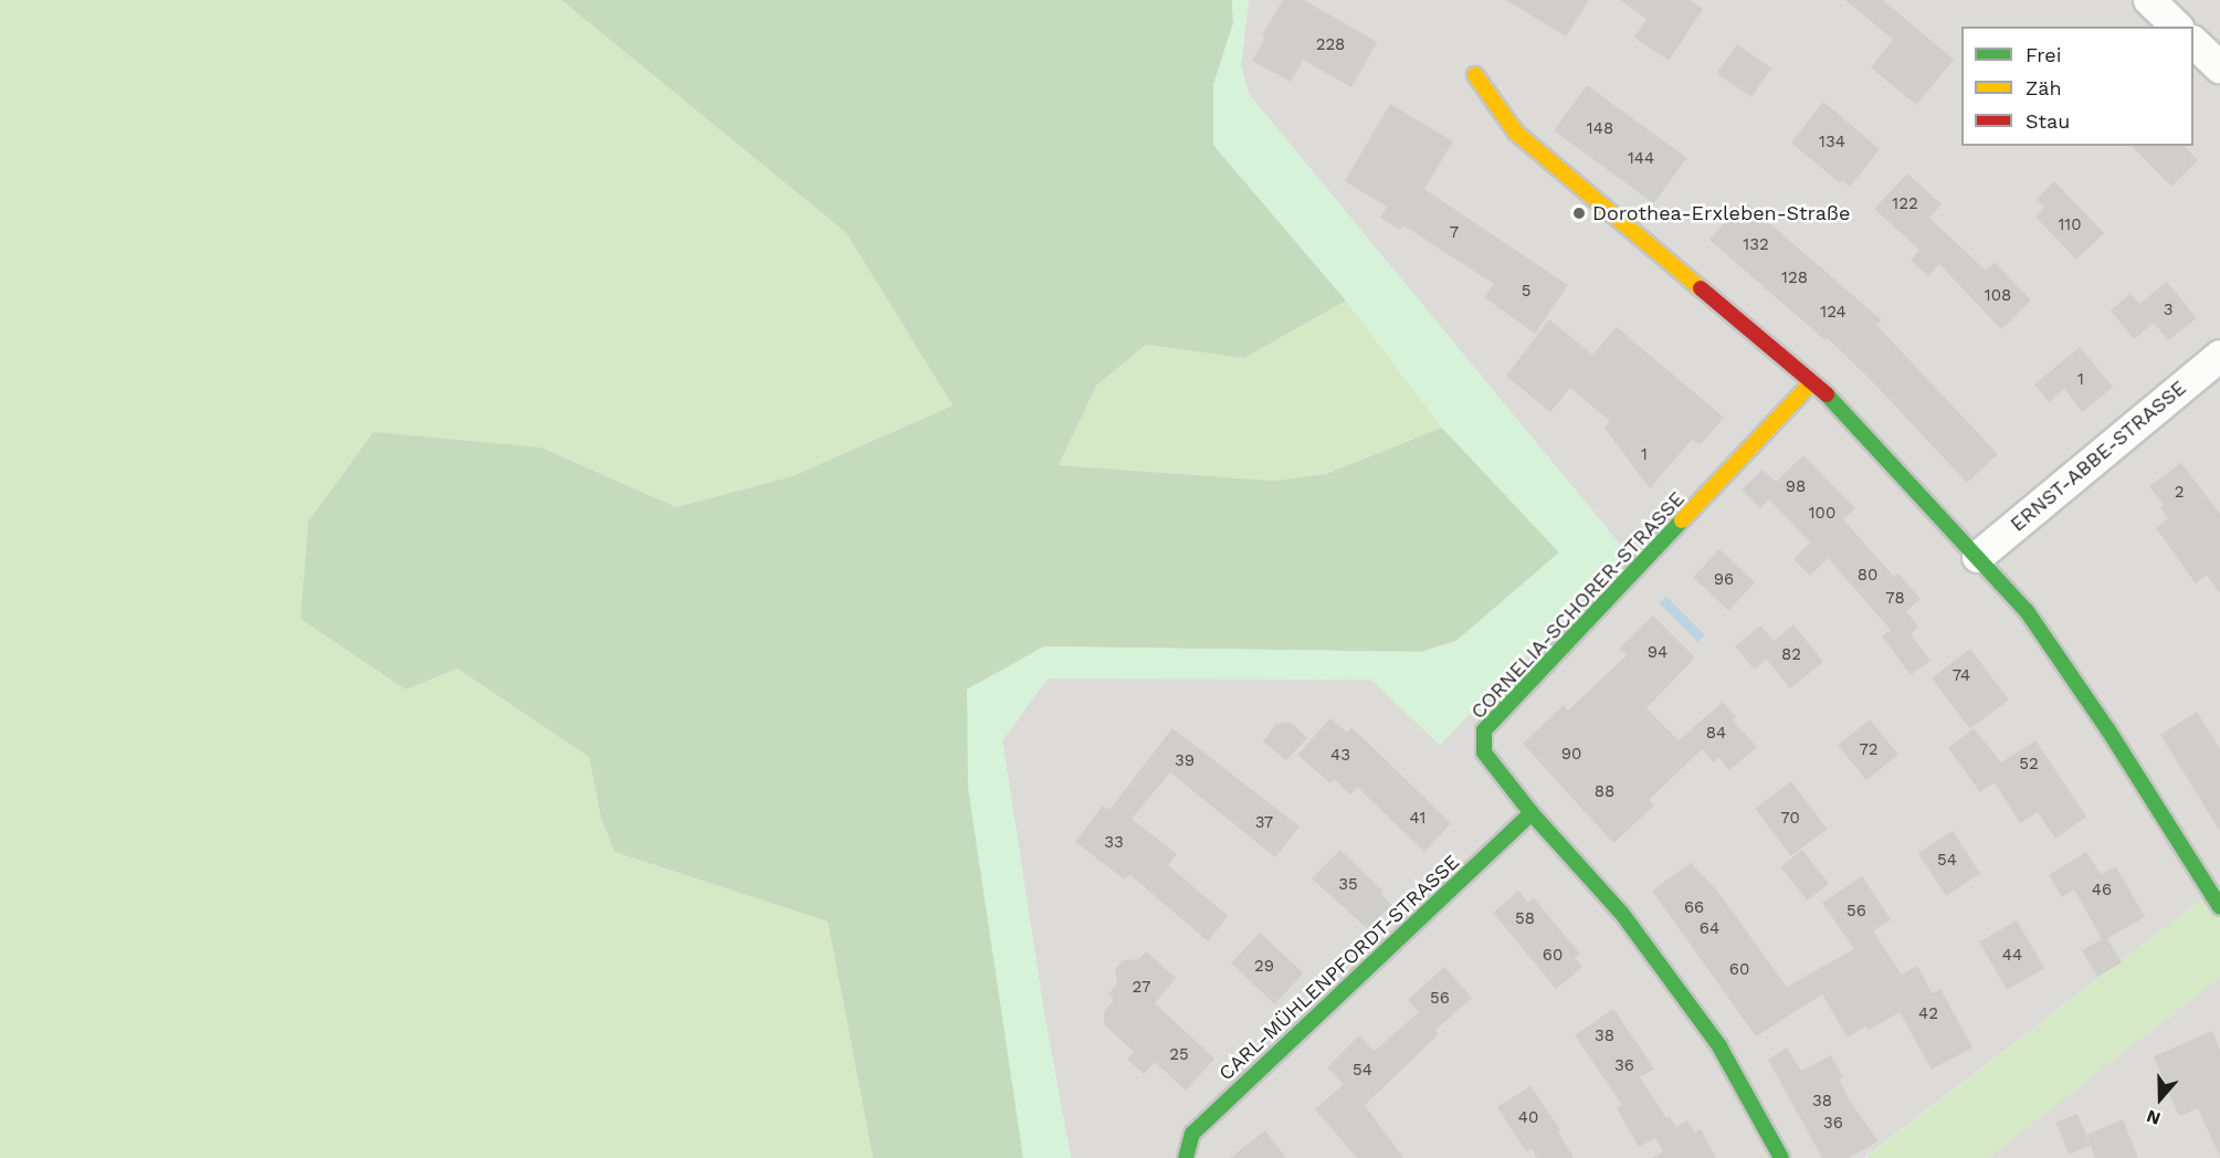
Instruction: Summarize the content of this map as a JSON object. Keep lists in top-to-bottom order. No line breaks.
{"streets":{"street":["ERNST-ABBE-STRASSE","CORNELIA-SCHORER-STRASSE","CARL-MÜHLENPFORDT-STRASSE"]},"crossings":[["CORNELIA-SCHORER-STRASSE","CARL-MÜHLENPFORDT-STRASSE"]],"places":["Dorothea-Erxleben-Straße"],"house_numbers":["228","148","134","144","122","110","7","132","128","5","108","3","124","1","1","98","2","100","80","96","78","94","82","74","84","72","90","43","39","52","88","41","70","37","33","54","35","46","66","56","58","64","60","44","29","60","27","56","42","38","25","36","54","38","40","36"],"legend":["Frei","Zäh","Stau"],"north":"bottom"}
